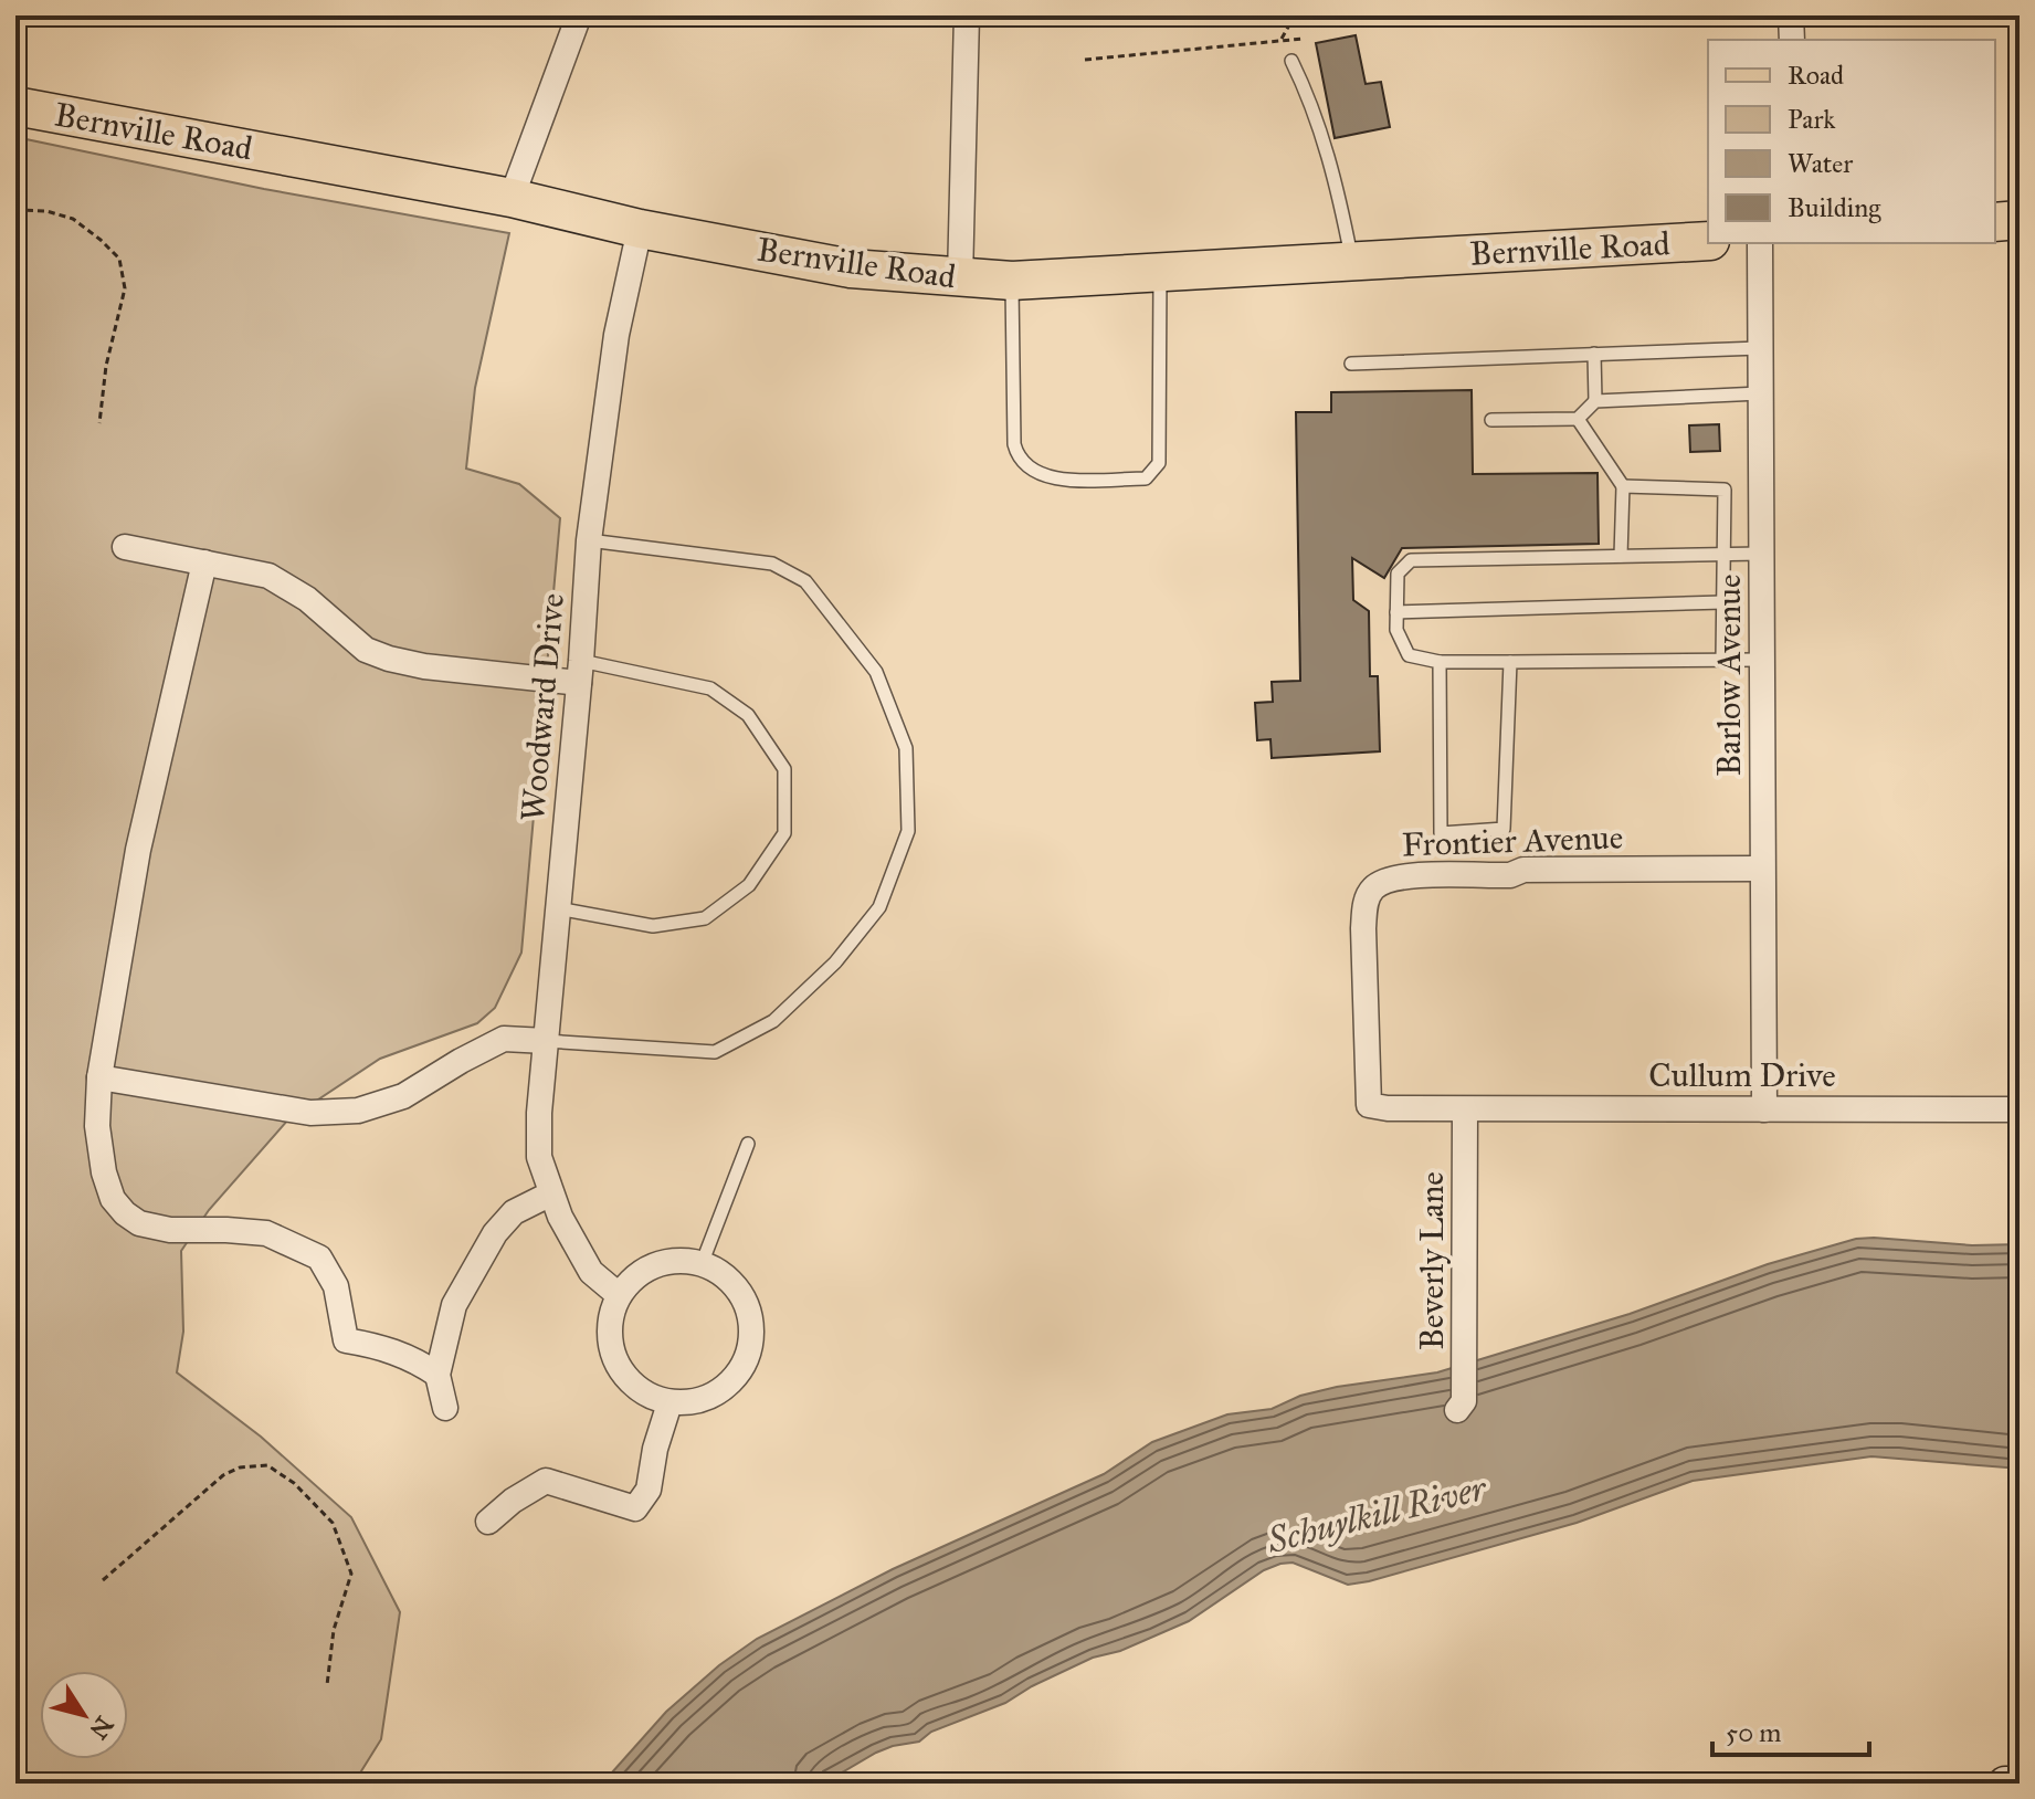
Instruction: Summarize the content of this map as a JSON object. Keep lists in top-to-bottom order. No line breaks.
{"streets":{"main road":["Bernville Road"],"street":["Barlow Avenue","Woodward Drive","Frontier Avenue","Cullum Drive","Beverly Lane"]},"crossings":[["Bernville Road","Woodward Drive"],["Barlow Avenue","Frontier Avenue"],["Barlow Avenue","Cullum Drive"],["Frontier Avenue","Cullum Drive"],["Frontier Avenue","Beverly Lane"],["Cullum Drive","Beverly Lane"]],"water":["Schuylkill River"],"legend":["Road","Park","Water","Building"],"scale_bar":"50 m","north":"bottom right"}
